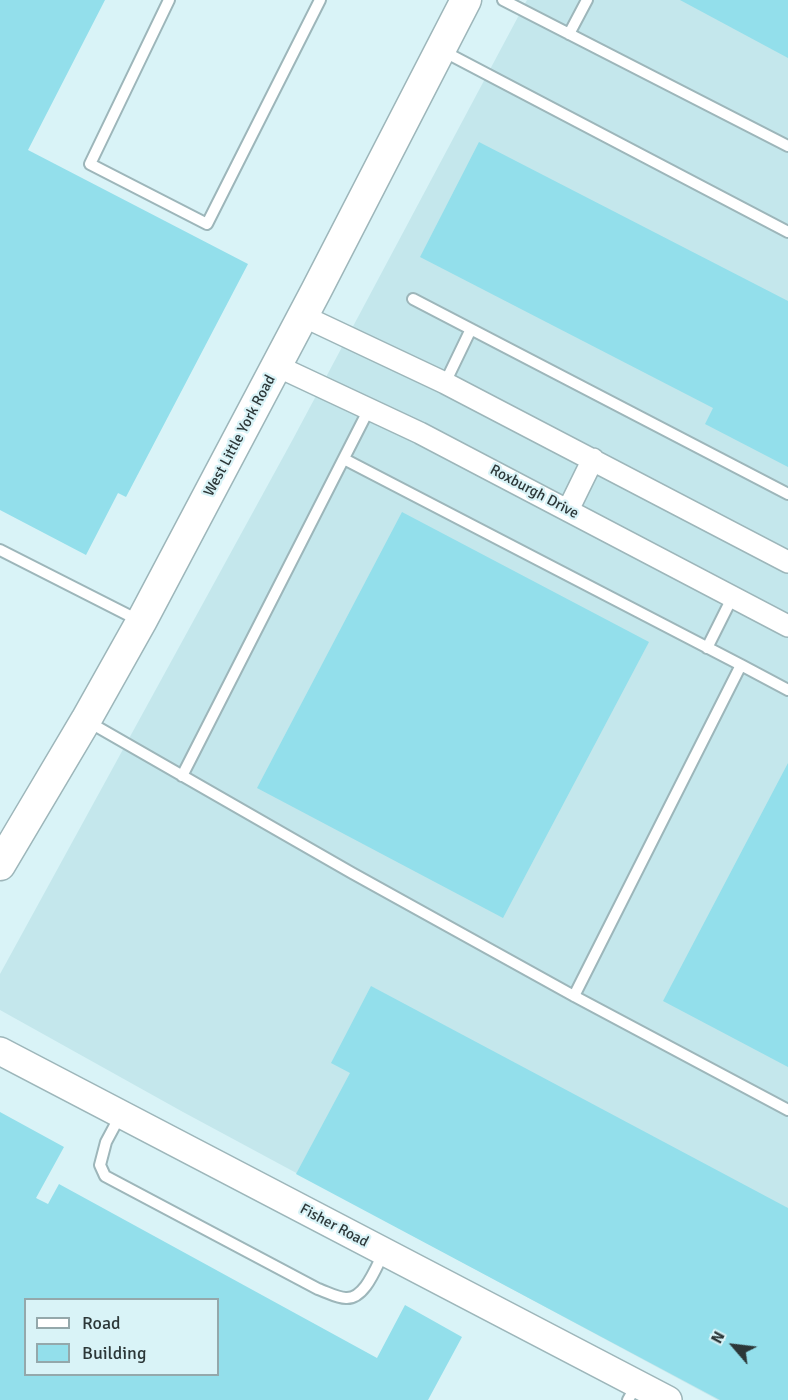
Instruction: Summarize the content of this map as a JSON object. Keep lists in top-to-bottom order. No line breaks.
{"streets":{"main road":["West Little York Road"],"street":["Roxburgh Drive","Fisher Road"]},"crossings":[["West Little York Road","Roxburgh Drive"]],"legend":["Road","Building"],"north":"top left"}
